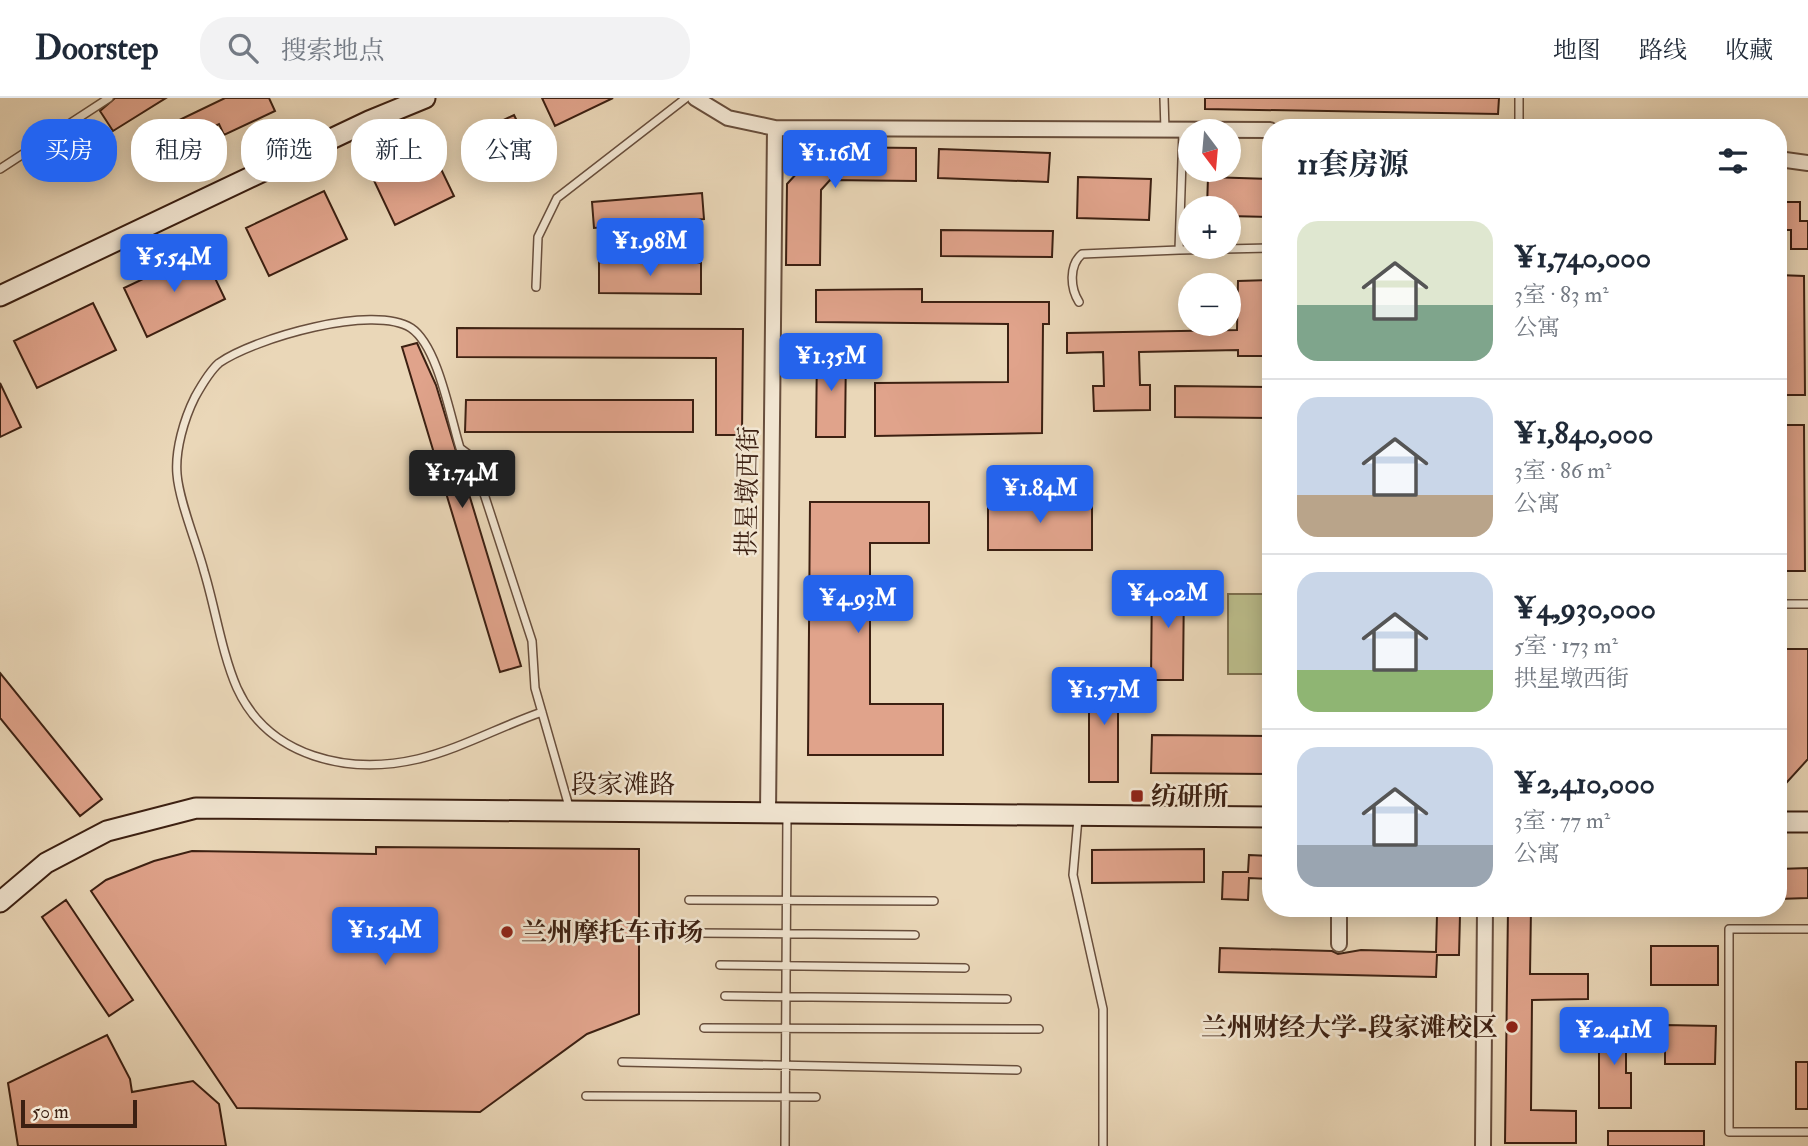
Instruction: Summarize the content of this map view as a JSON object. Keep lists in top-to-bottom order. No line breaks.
{"streets":{"main road":["段家滩路"],"street":["拱星墩西街"]},"crossings":[["拱星墩西街","段家滩路"]],"places":{"transit":["纺研所"],"other":["兰州摩托车市场","兰州财经大学-段家滩校区"]},"scale_bar":"50 m","north":"bottom","page":{"header":"Doorstep","search":"搜索地点","nav":["地图","路线","收藏"],"map_buttons":["+","−"],"chip":["买房","租房","筛选","新上","公寓"],"heading":"11套房源","price":["¥1.16M","¥1.98M","¥5.54M","¥1.35M","¥1.74M","¥1.84M","¥4.02M","¥4.93M","¥1.57M","¥1.54M","¥2.41M"],"list":[{"name":"¥1,740,000","note":"3室 · 83 m² · 公寓"},{"name":"¥1,840,000","note":"3室 · 86 m² · 公寓"},{"name":"¥4,930,000","note":"5室 · 173 m² · 拱星墩西街"},{"name":"¥2,410,000","note":"3室 · 77 m² · 公寓"}],"scale":"50 m"}}
